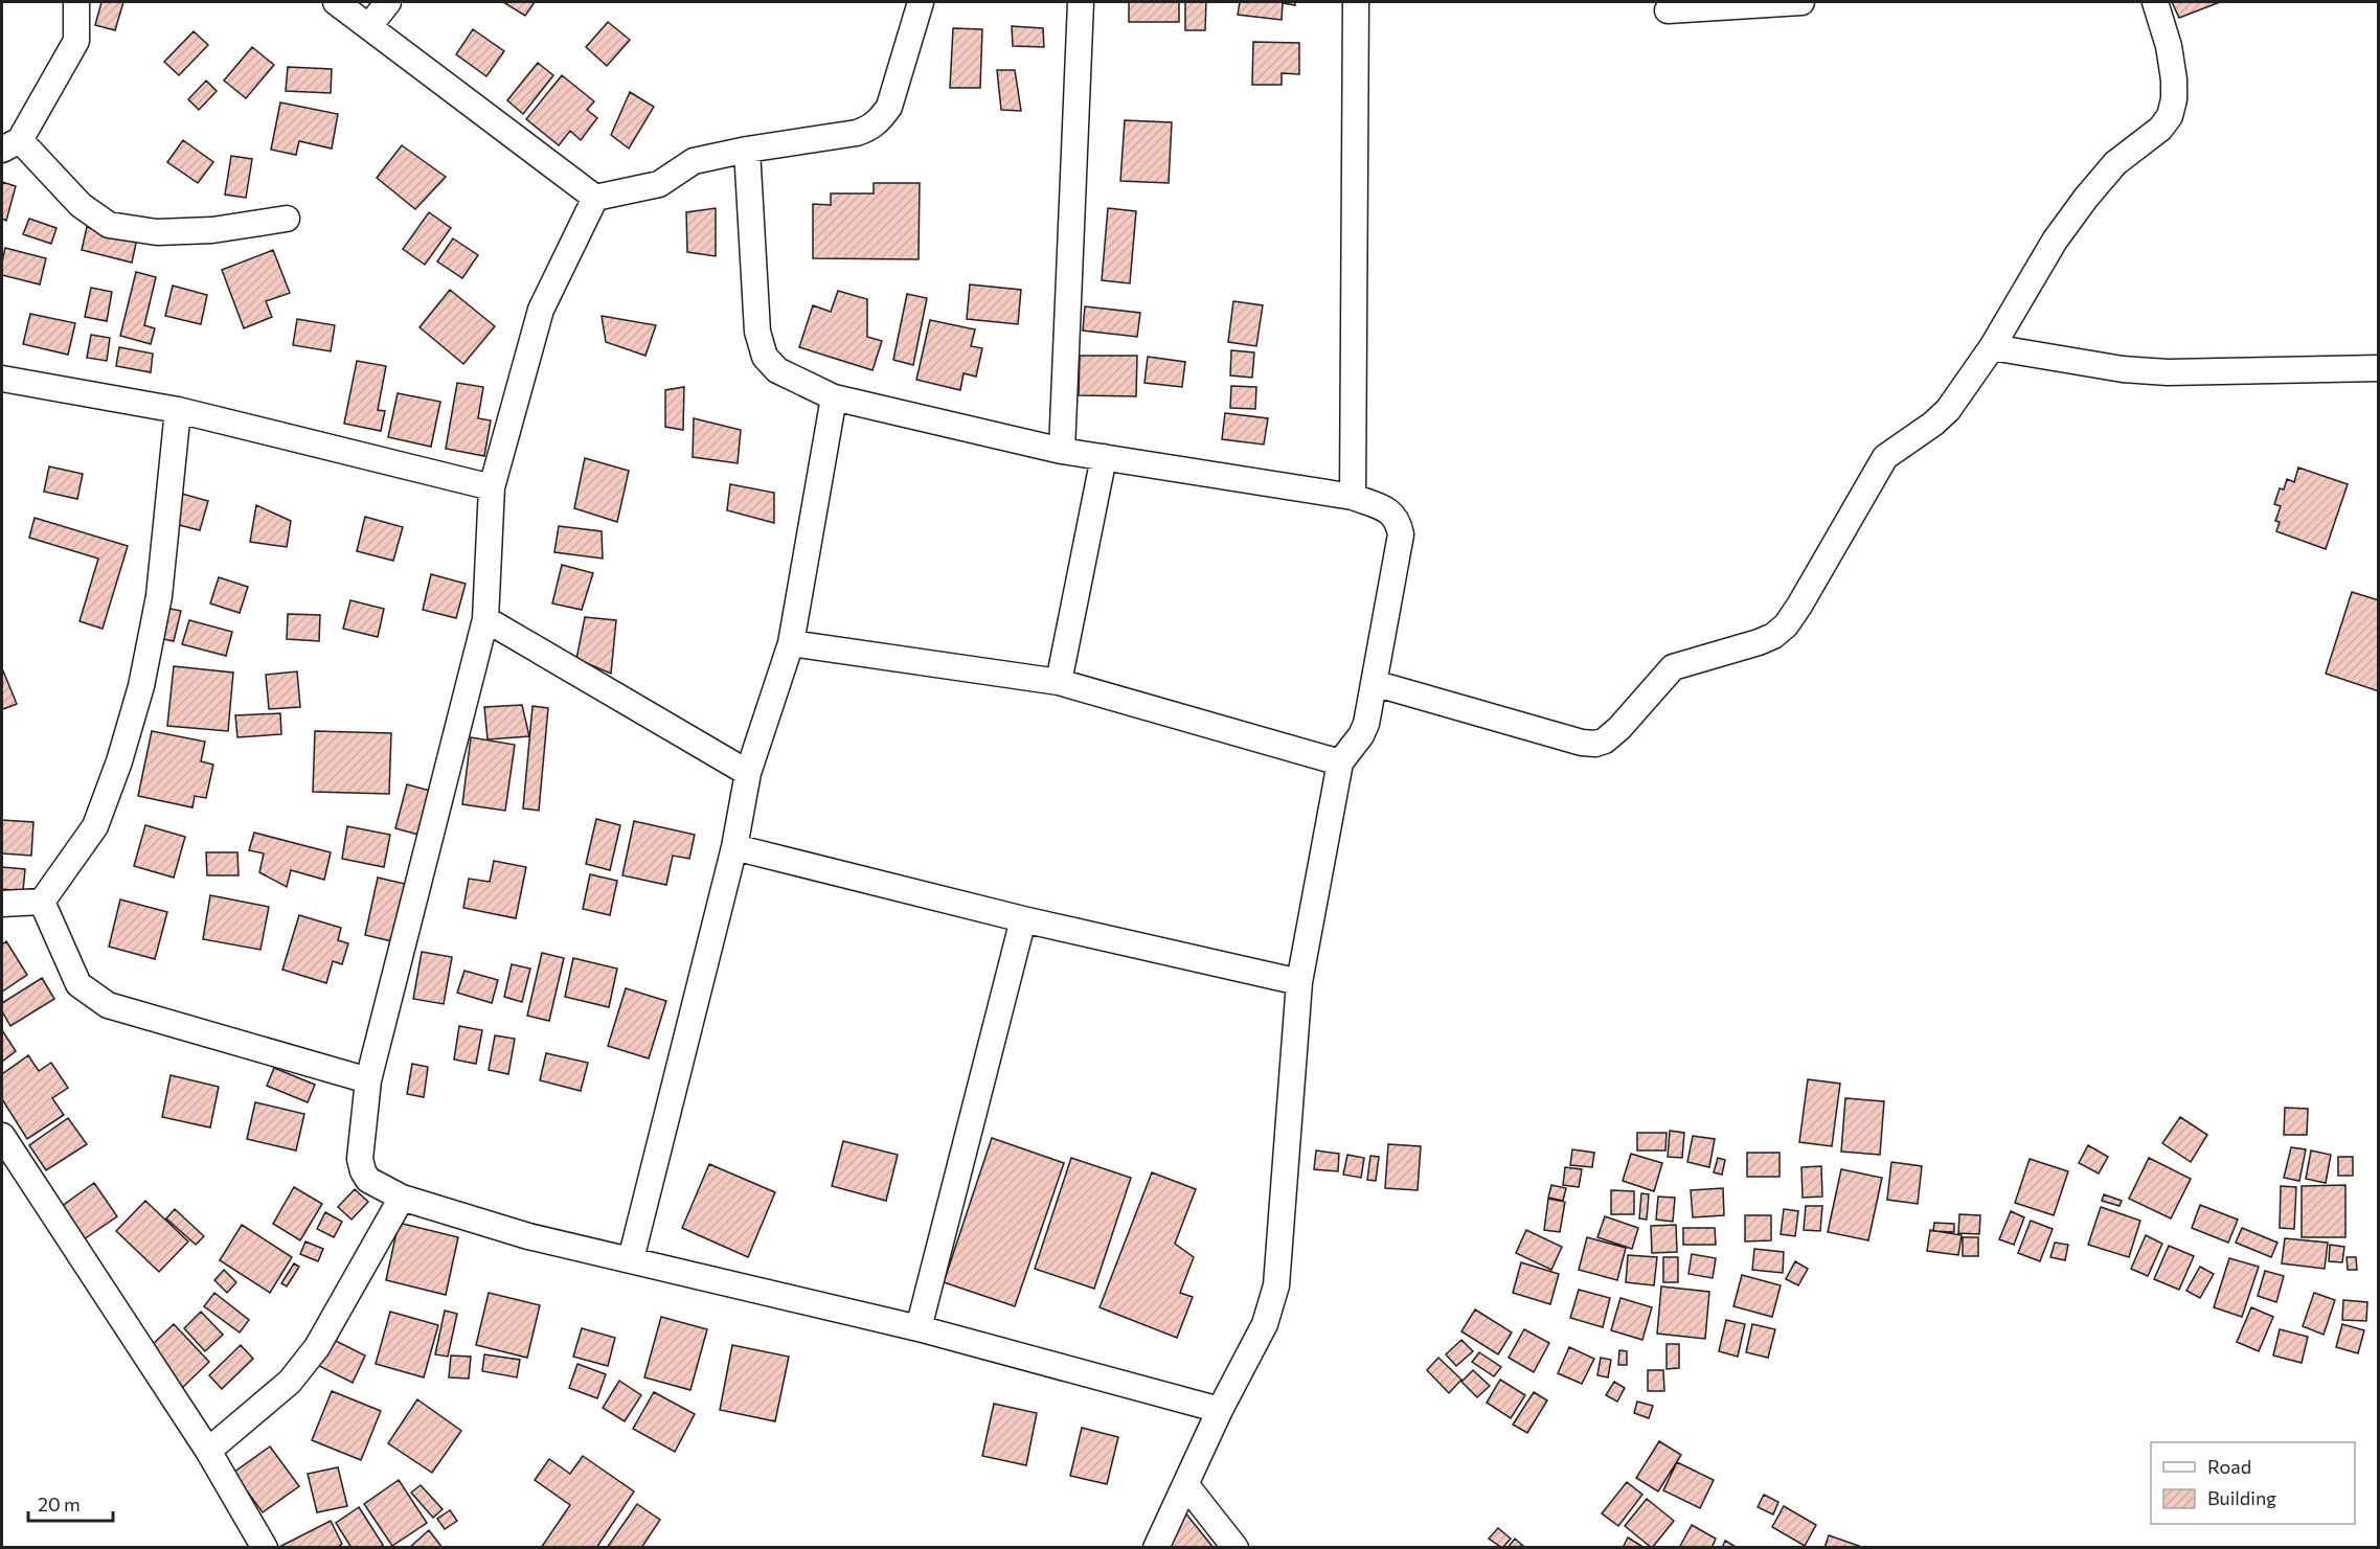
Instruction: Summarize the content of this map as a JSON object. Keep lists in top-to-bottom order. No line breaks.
{"legend":["Road","Building"],"scale_bar":"20 m"}
